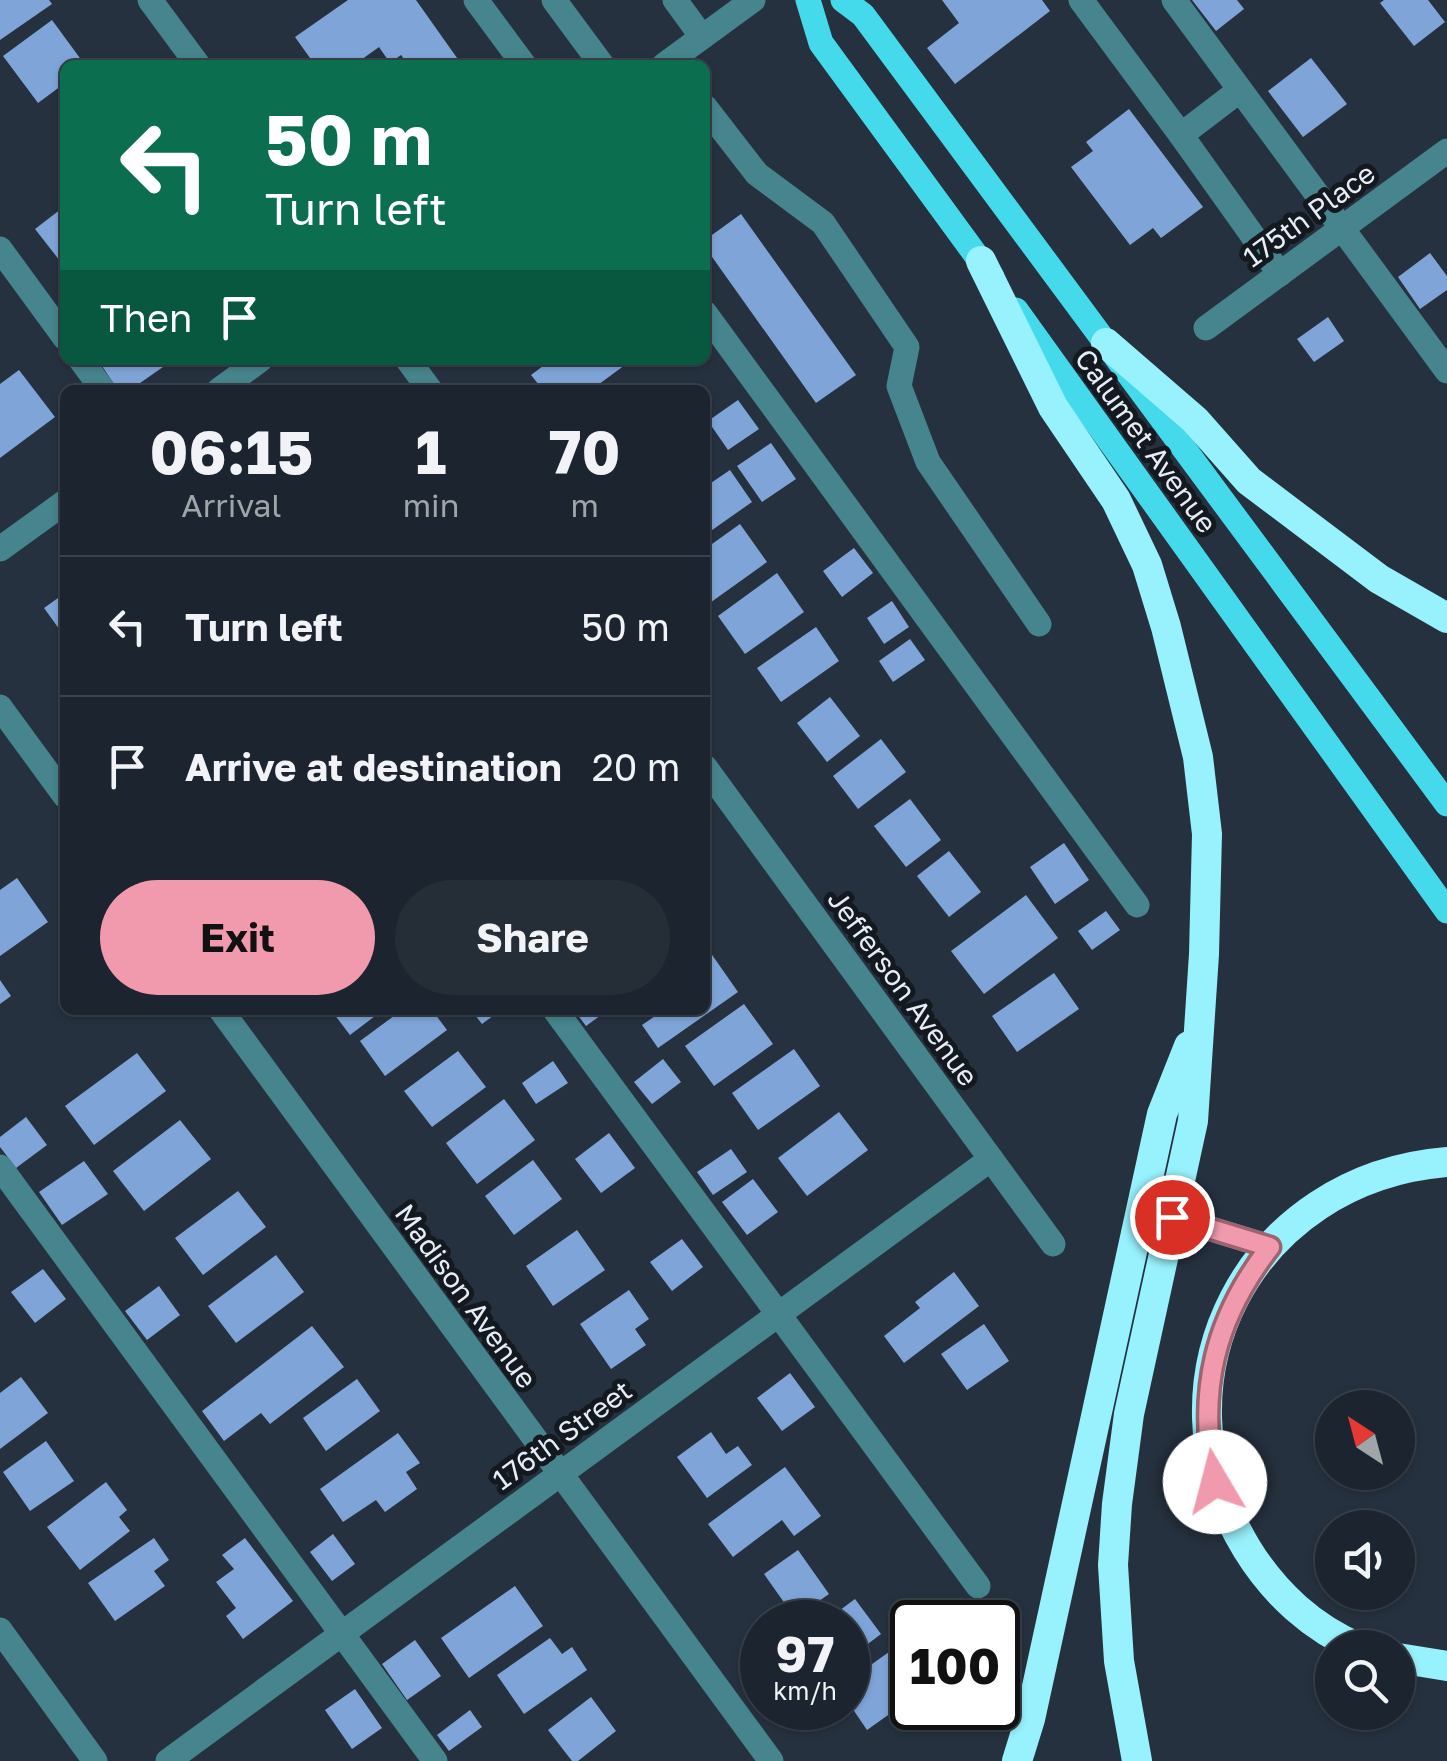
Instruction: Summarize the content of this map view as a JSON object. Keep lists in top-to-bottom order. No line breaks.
{"streets":{"main road":["Calumet Avenue"],"street":["175th Place","Jefferson Avenue","Madison Avenue","176th Street"]},"crossings":[["Jefferson Avenue","176th Street"],["Madison Avenue","176th Street"]],"north":"top left","page":{"turn":["50 m","Turn left"],"then":"Then","eta":["06:15","Arrival","1","min","70","m"],"list":[{"name":"Turn left","value":"50 m"},{"name":"Arrive at destination","value":"20 m"}],"buttons":["Exit","Share"],"speed":"97 km/h","limit":"100"}}
